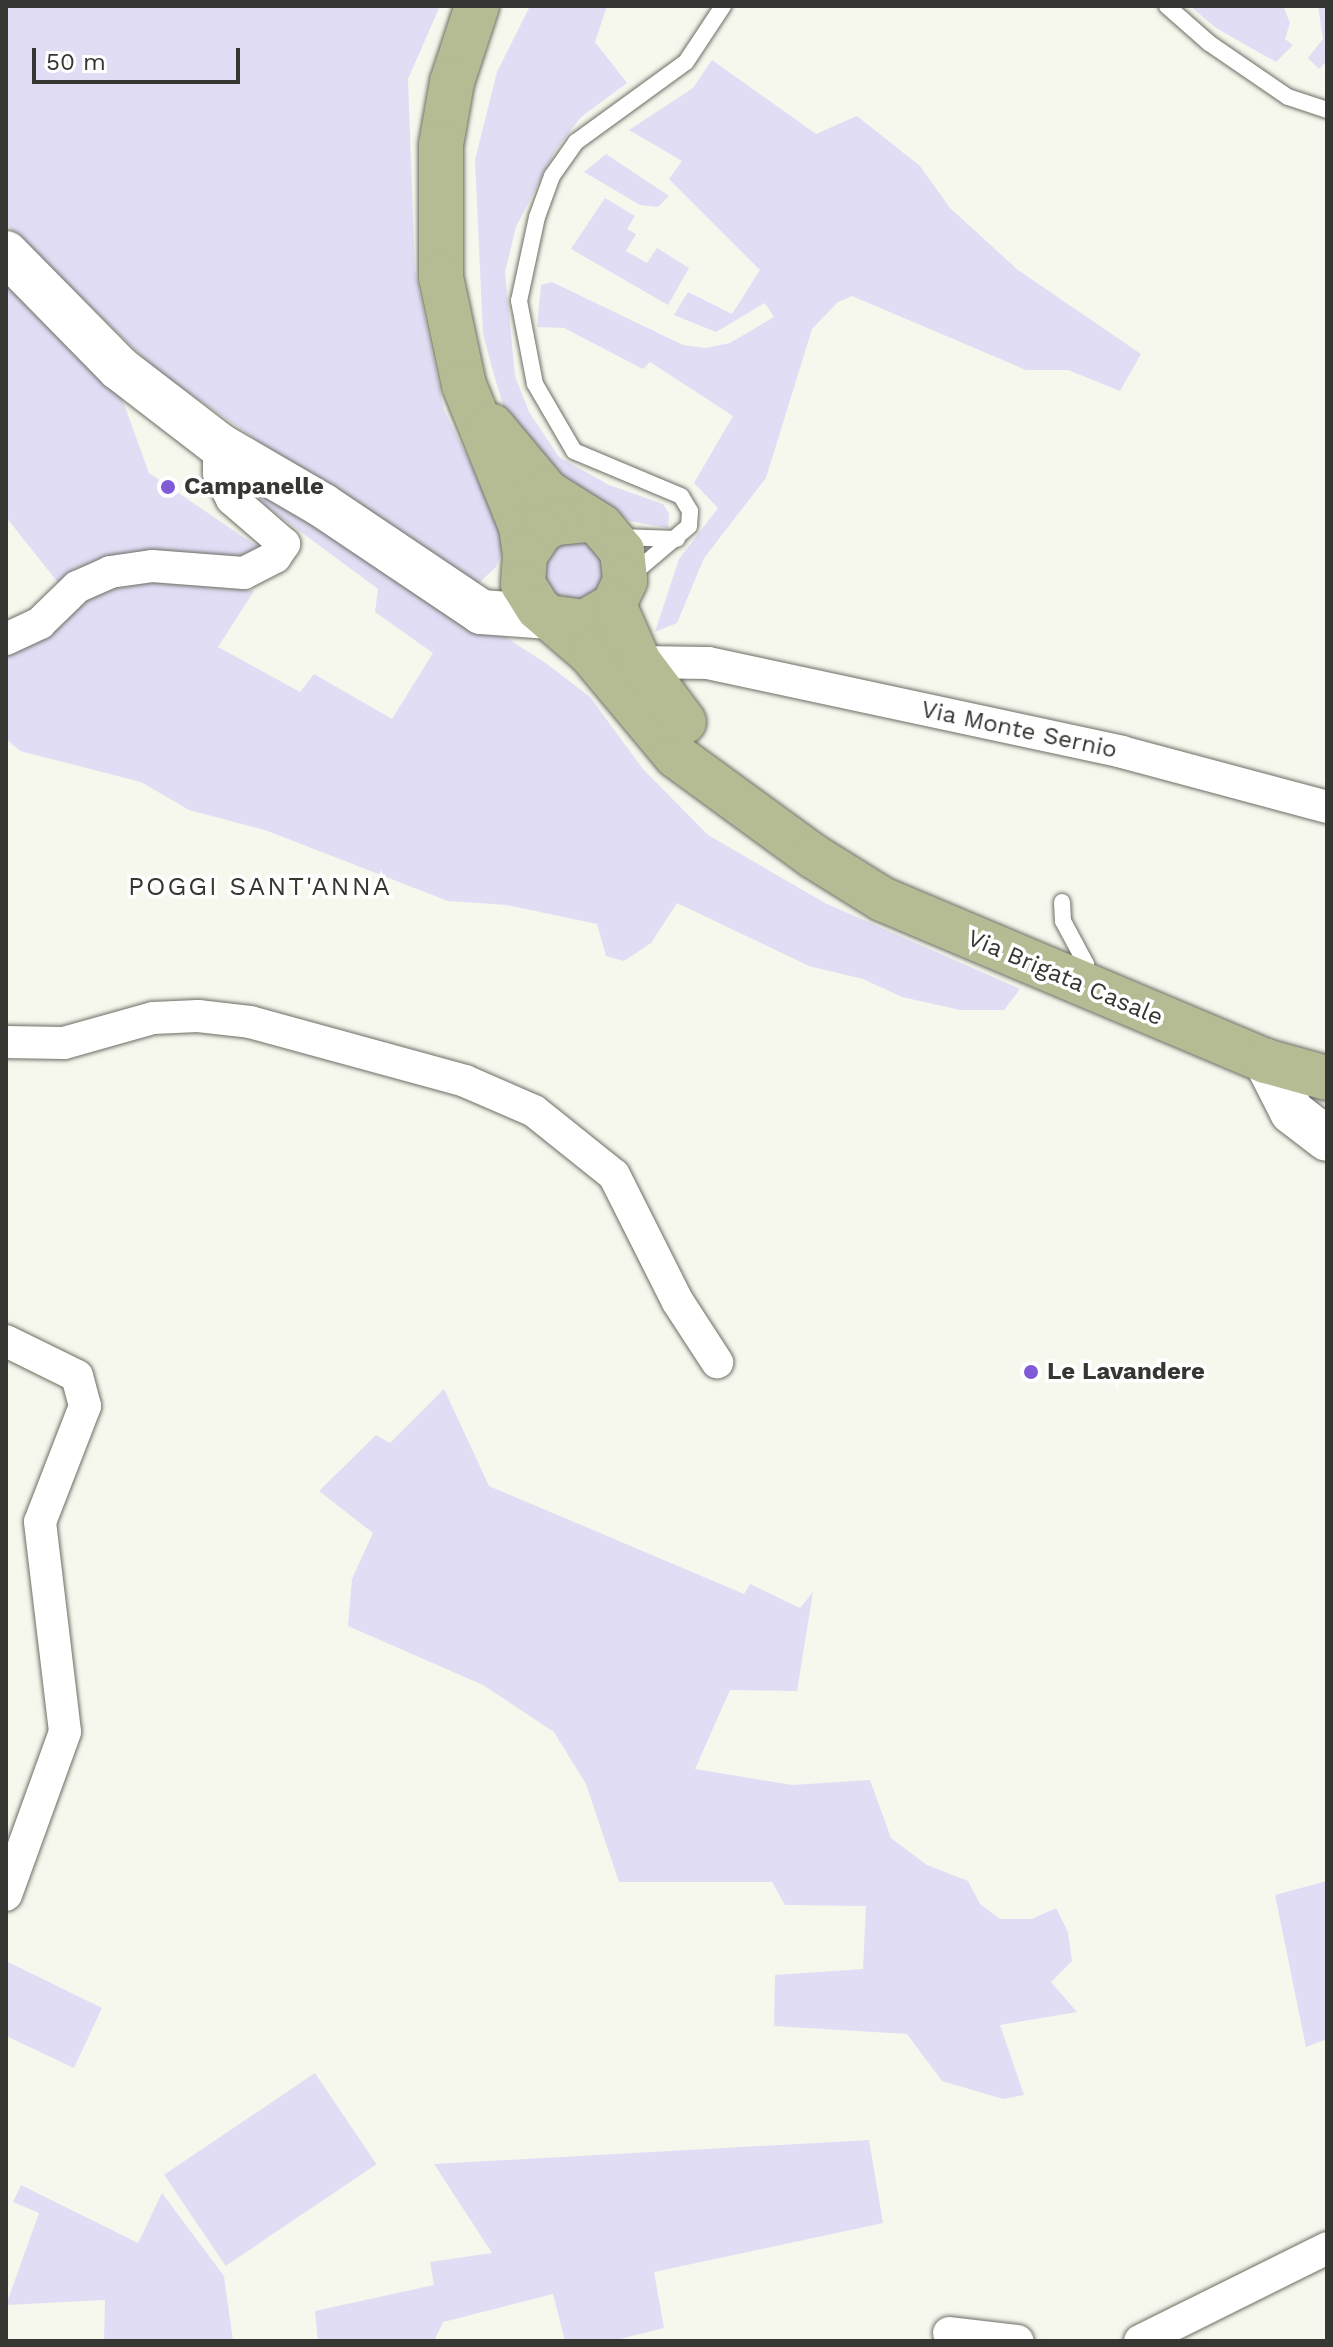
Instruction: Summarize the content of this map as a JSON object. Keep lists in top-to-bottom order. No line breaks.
{"streets":{"main road":["Via Brigata Casale"],"street":["Via Monte Sernio"]},"crossings":[["Via Monte Sernio","Via Brigata Casale"]],"districts":["POGGI SANT'ANNA"],"places":["Campanelle","Le Lavandere"],"scale_bar":"50 m"}
